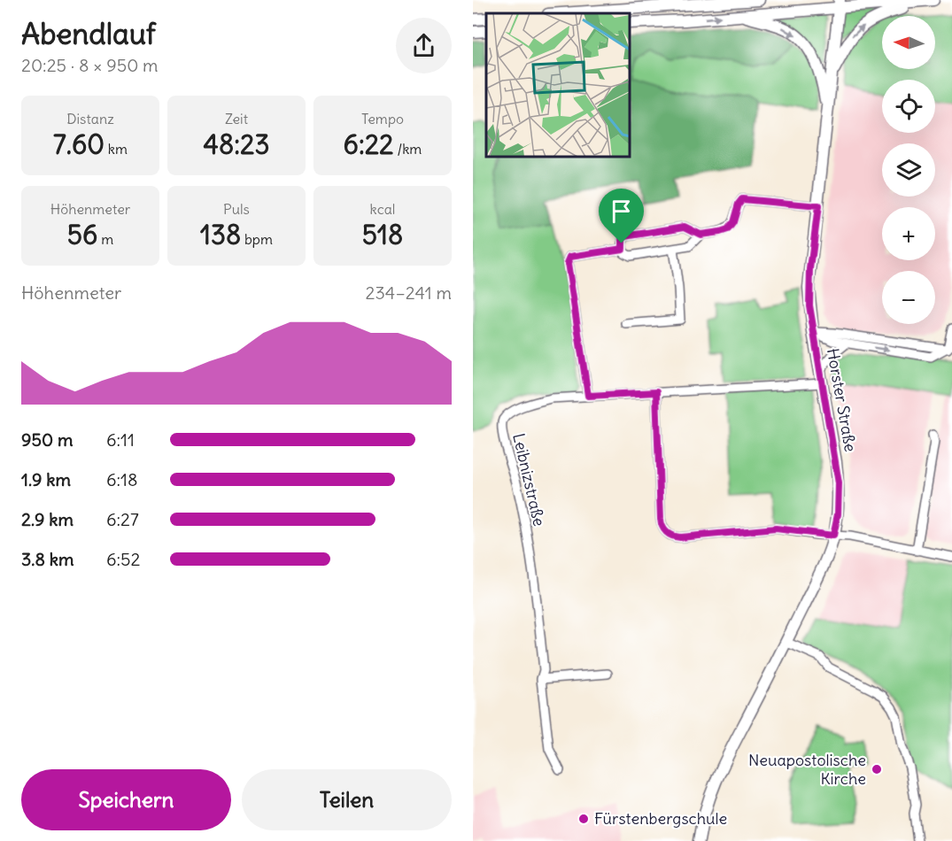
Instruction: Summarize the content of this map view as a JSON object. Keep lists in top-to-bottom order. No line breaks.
{"streets":{"main road":["Horster Straße"],"street":["Leibnizstraße"]},"crossings":[["Horster Straße","Leibnizstraße"]],"places":["Neuapostolische Kirche","Fürstenbergschule"],"north":"left","page":{"heading":["Abendlauf","20:25 · 8 × 950 m"],"map_buttons":["+","−"],"stats":[["Distanz","7.60 km"],["Zeit","48:23"],["Tempo","6:22 /km"],["Höhenmeter","56 m"],["Puls","138 bpm"],["kcal","518"]],"chart":["Höhenmeter","234–241 m"],"list":[{"name":"950 m","note":"6:11"},{"name":"1.9 km","note":"6:18"},{"name":"2.9 km","note":"6:27"},{"name":"3.8 km","note":"6:52"}],"buttons":["Speichern","Teilen"]}}
